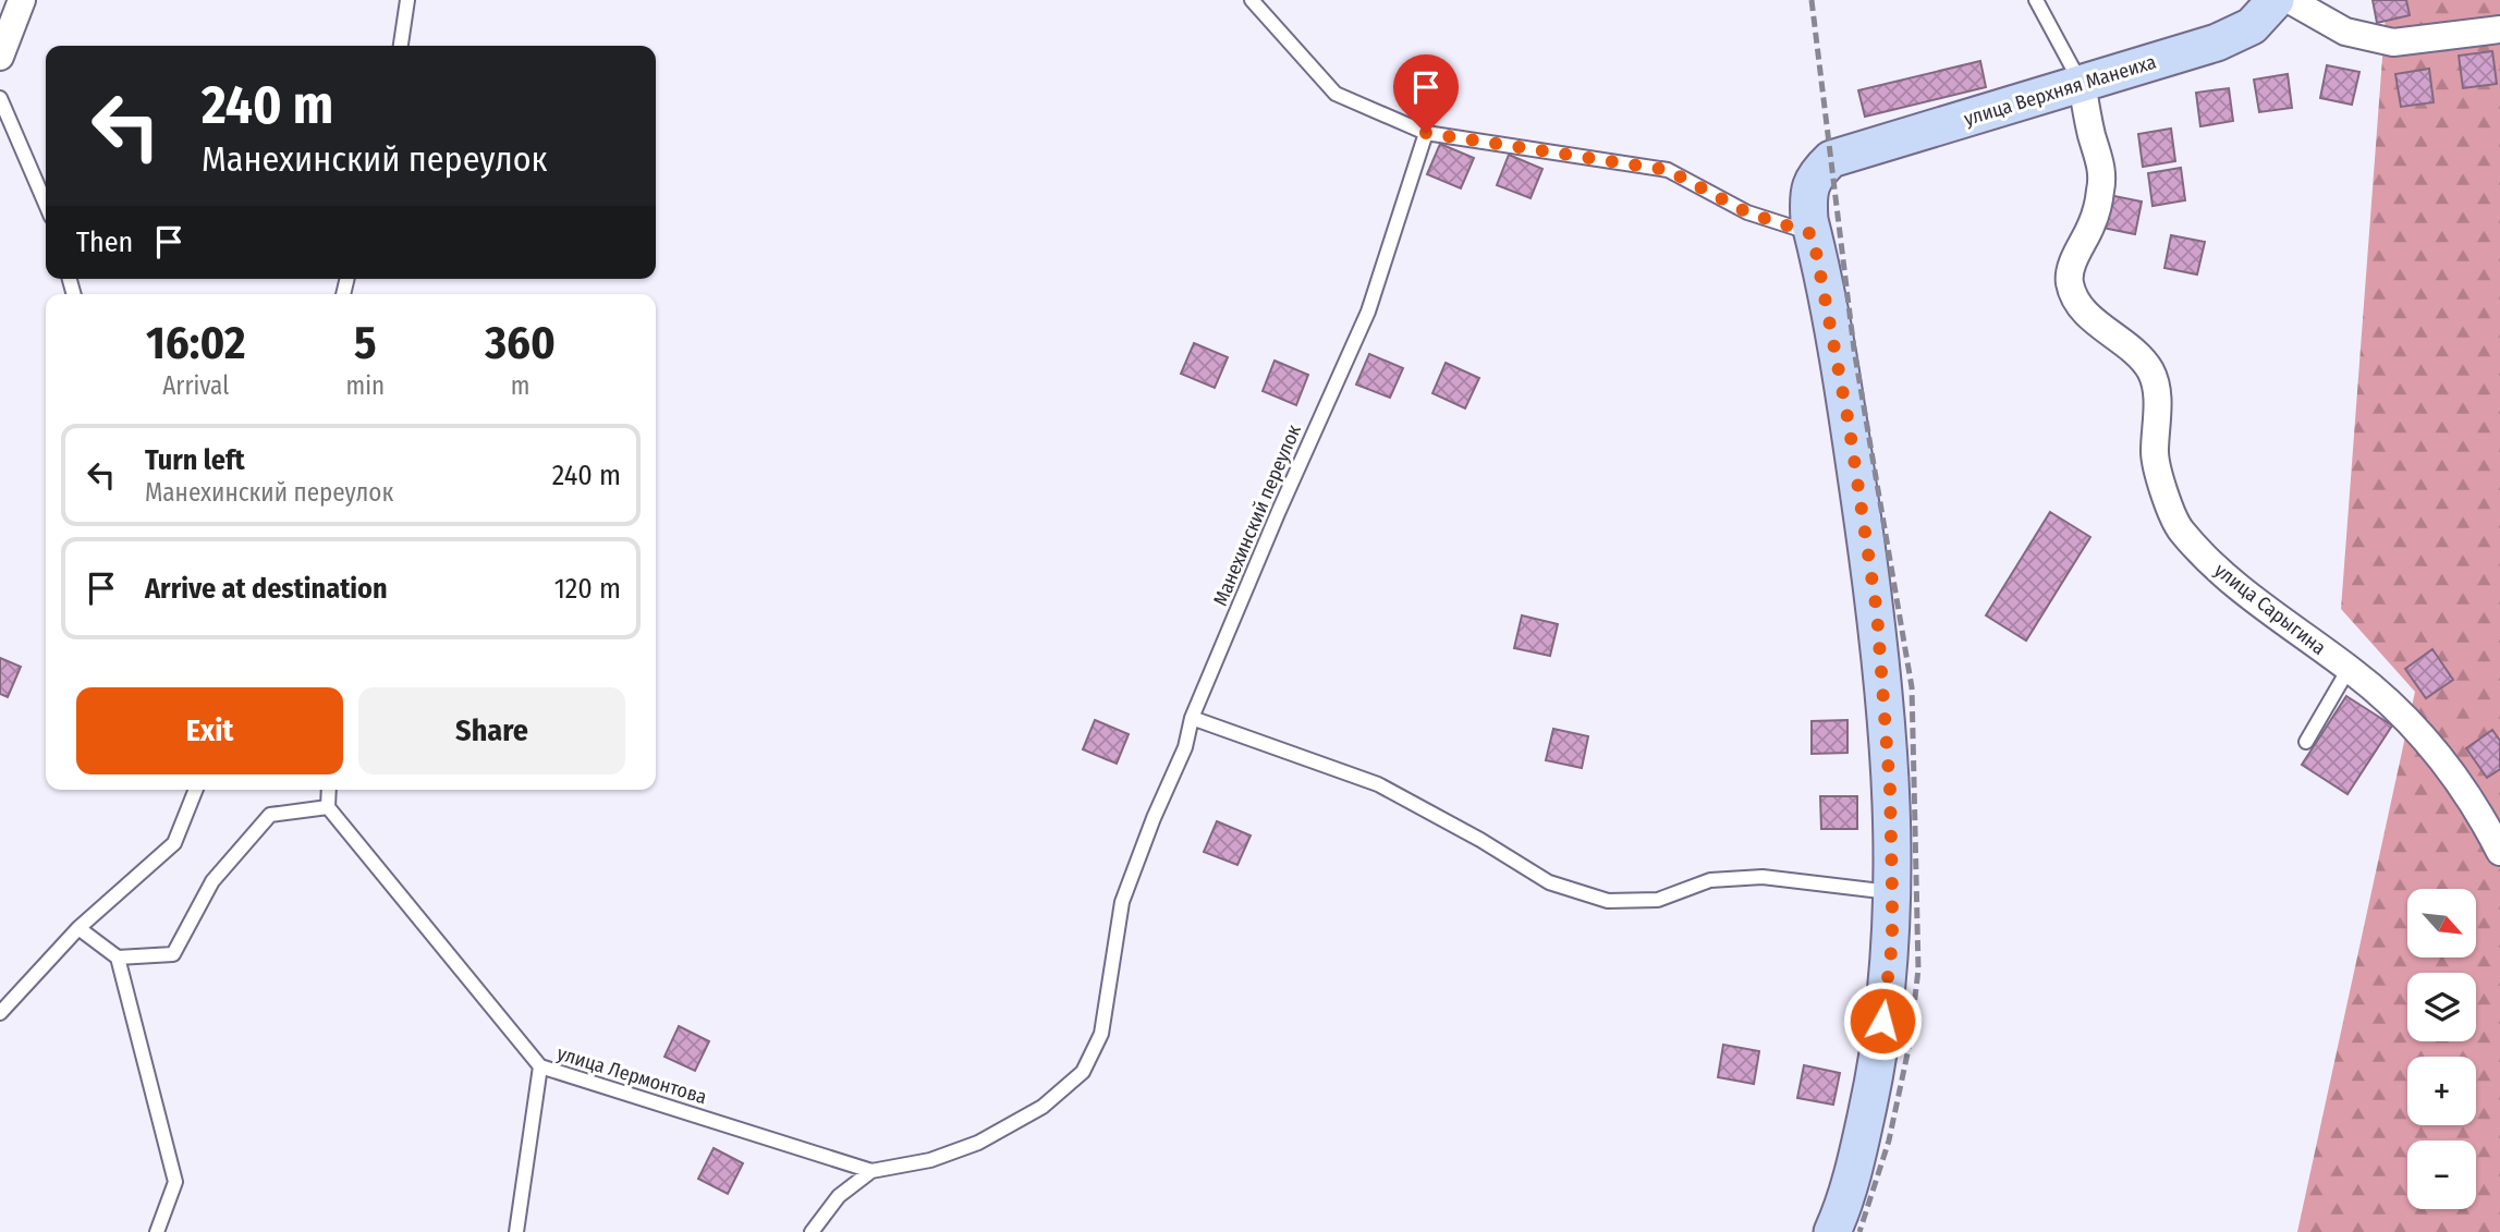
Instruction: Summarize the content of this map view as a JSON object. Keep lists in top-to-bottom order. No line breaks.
{"streets":{"main road":["улица Верхняя Манеиха"],"street":["улица Сарыгина"],"lane":["Манехинский переулок","улица Лермонтова"]},"crossings":[["улица Верхняя Манеиха","улица Сарыгина"],["Манехинский переулок","улица Лермонтова"]],"north":"bottom right","page":{"turn":["240 m","Манехинский переулок"],"then":"Then","eta":["16:02","Arrival","5","min","360","m"],"list":[{"name":"Turn left","note":"Манехинский переулок","value":"240 m"},{"name":"Arrive at destination","value":"120 m"}],"buttons":["Exit","Share"],"map_buttons":["+","−"]}}
